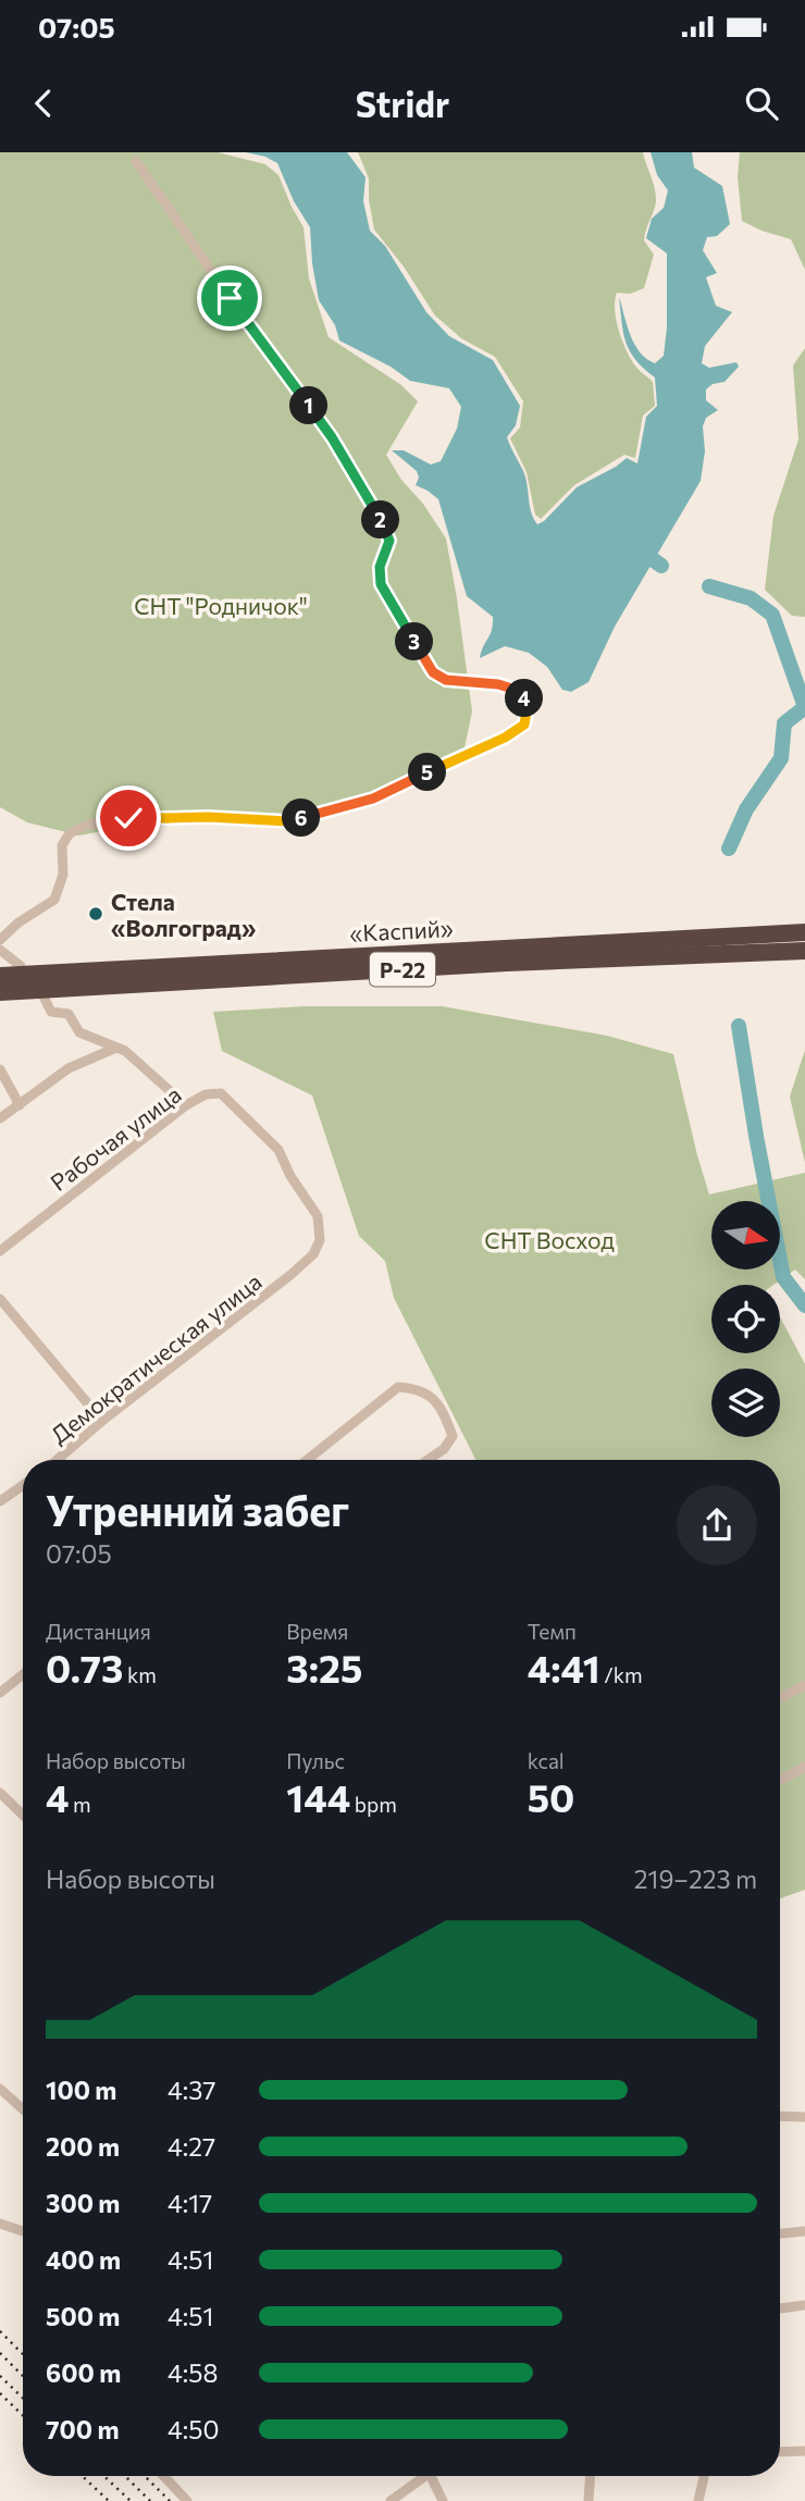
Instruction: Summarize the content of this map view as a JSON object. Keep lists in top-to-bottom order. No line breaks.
{"streets":{"highway":["«Каспий»","Р-22"],"street":["Рабочая улица","Демократическая улица"]},"crossings":[["Рабочая улица","Демократическая улица"]],"parks":["СНТ \"Родничок\"","СНТ Восход"],"places":["Стела «Волгоград»"],"north":"right","page":{"status":"07:05","header":"Stridr","pins":["1","2","3","4","5","6"],"heading":["Утренний забег","07:05"],"stats":[["Дистанция","0.73 km"],["Время","3:25"],["Темп","4:41 /km"],["Набор высоты","4 m"],["Пульс","144 bpm"],["kcal","50"]],"chart":["Набор высоты","219–223 m"],"list":[{"name":"100 m","note":"4:37"},{"name":"200 m","note":"4:27"},{"name":"300 m","note":"4:17"},{"name":"400 m","note":"4:51"},{"name":"500 m","note":"4:51"},{"name":"600 m","note":"4:58"},{"name":"700 m","note":"4:50"}]}}
